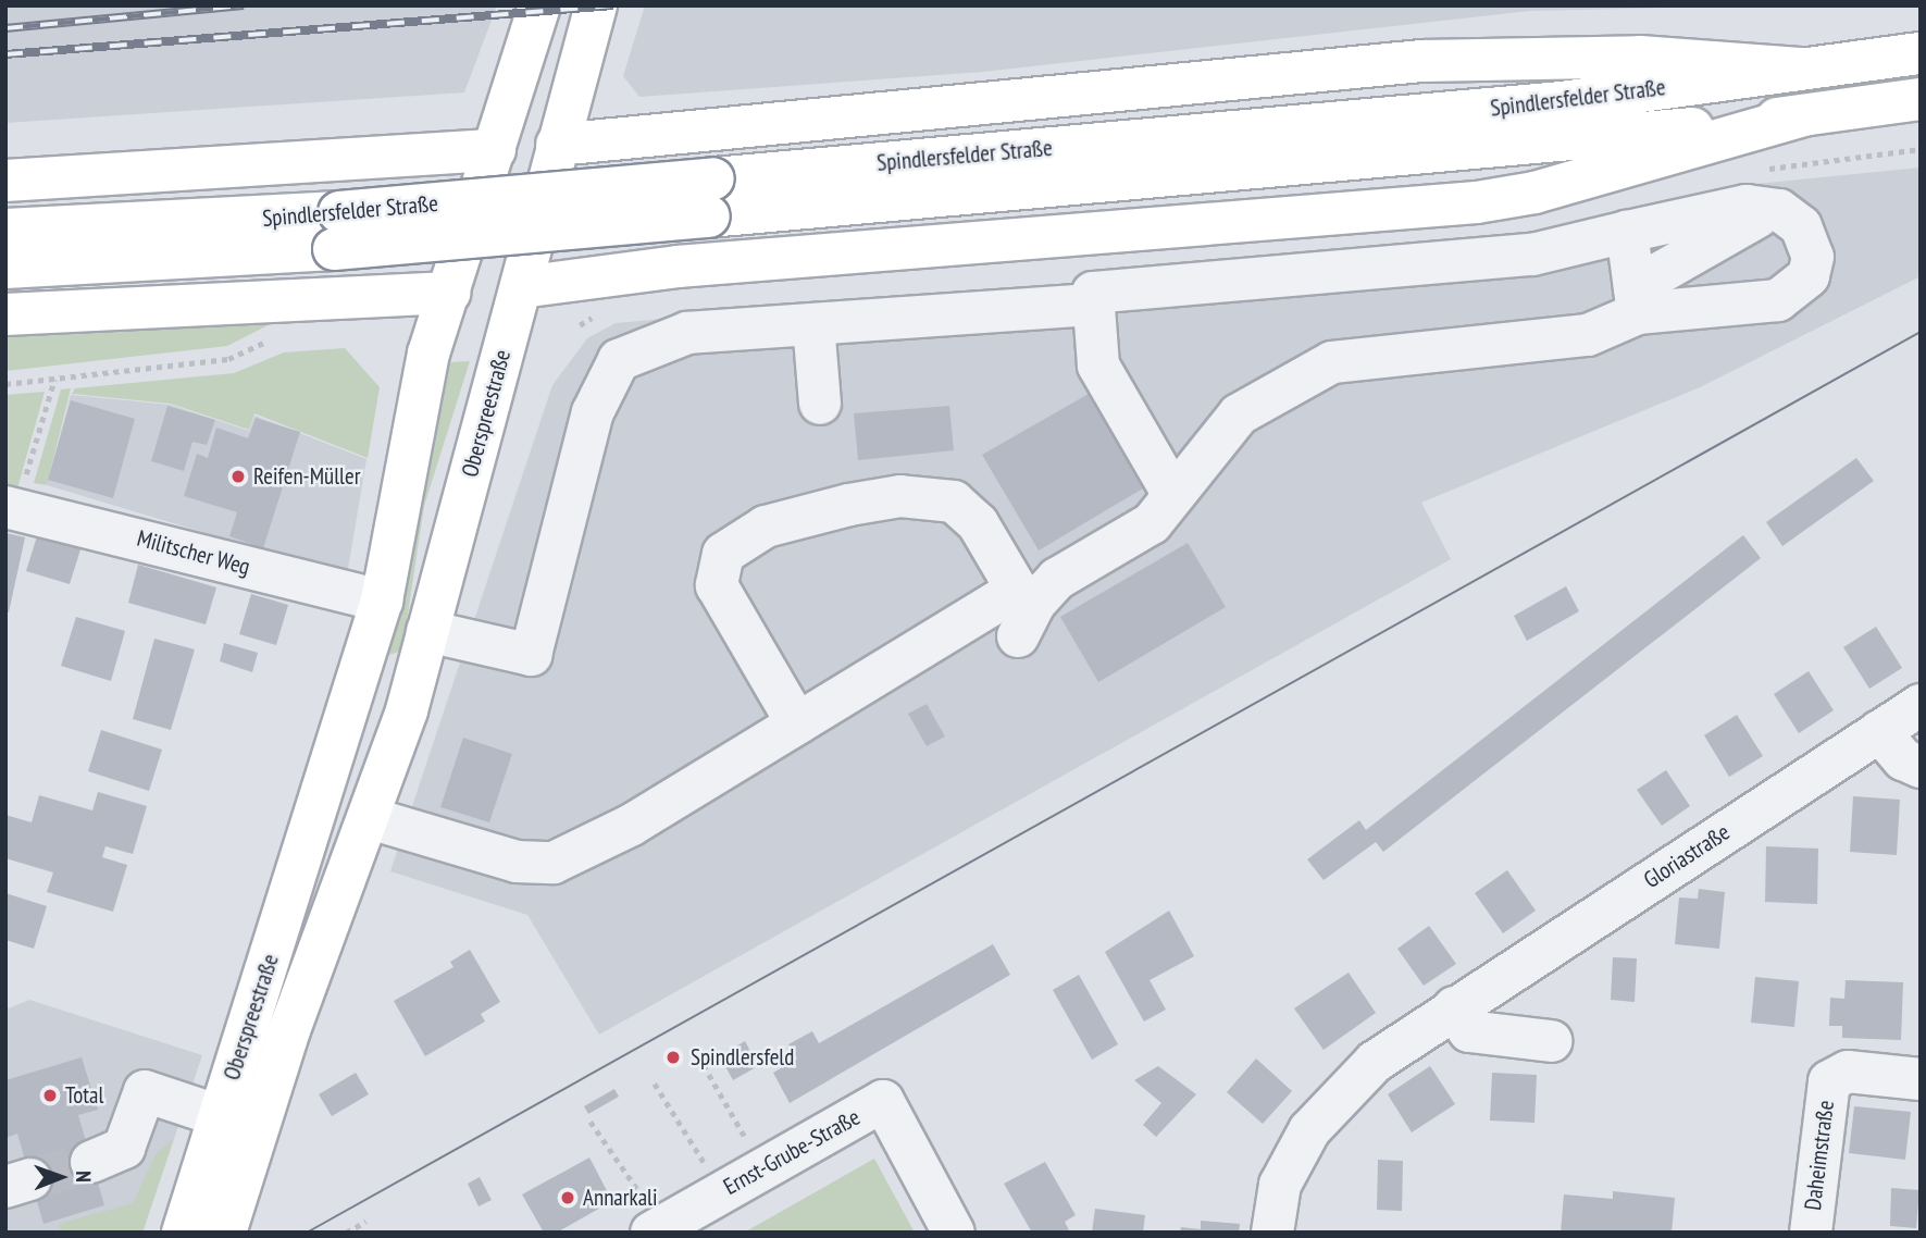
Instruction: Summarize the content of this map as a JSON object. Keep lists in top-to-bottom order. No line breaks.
{"streets":{"main road":["Spindlersfelder Straße","Oberspreestraße"],"street":["Militscher Weg","Gloriastraße","Ernst-Grube-Straße","Daheimstraße"]},"crossings":[["Oberspreestraße","Militscher Weg"]],"places":["Reifen-Müller","Spindlersfeld","Total","Annarkali"],"north":"right"}
